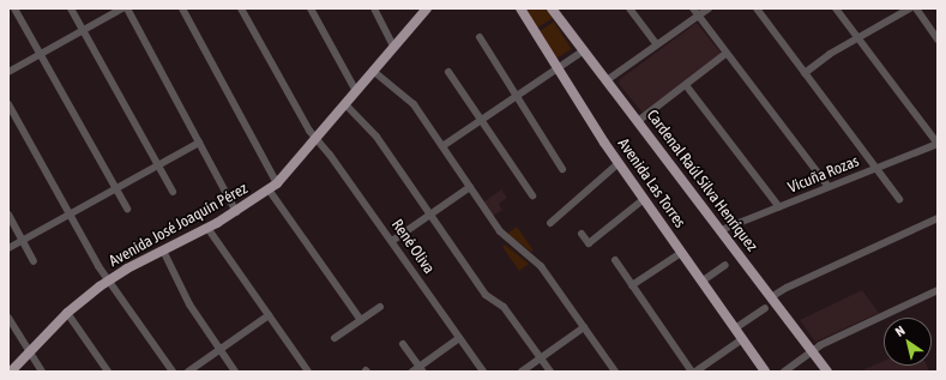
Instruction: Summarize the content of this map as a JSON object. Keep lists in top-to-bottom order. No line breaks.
{"streets":{"main road":["Cardenal Raúl Silva Henríquez","Avenida Las Torres","Avenida José Joaquín Pérez"],"street":["Vicuña Rozas","René Oliva"]},"crossings":[["Vicuña Rozas","Cardenal Raúl Silva Henríquez"],["Avenida José Joaquín Pérez","René Oliva"]],"north":"top left"}
